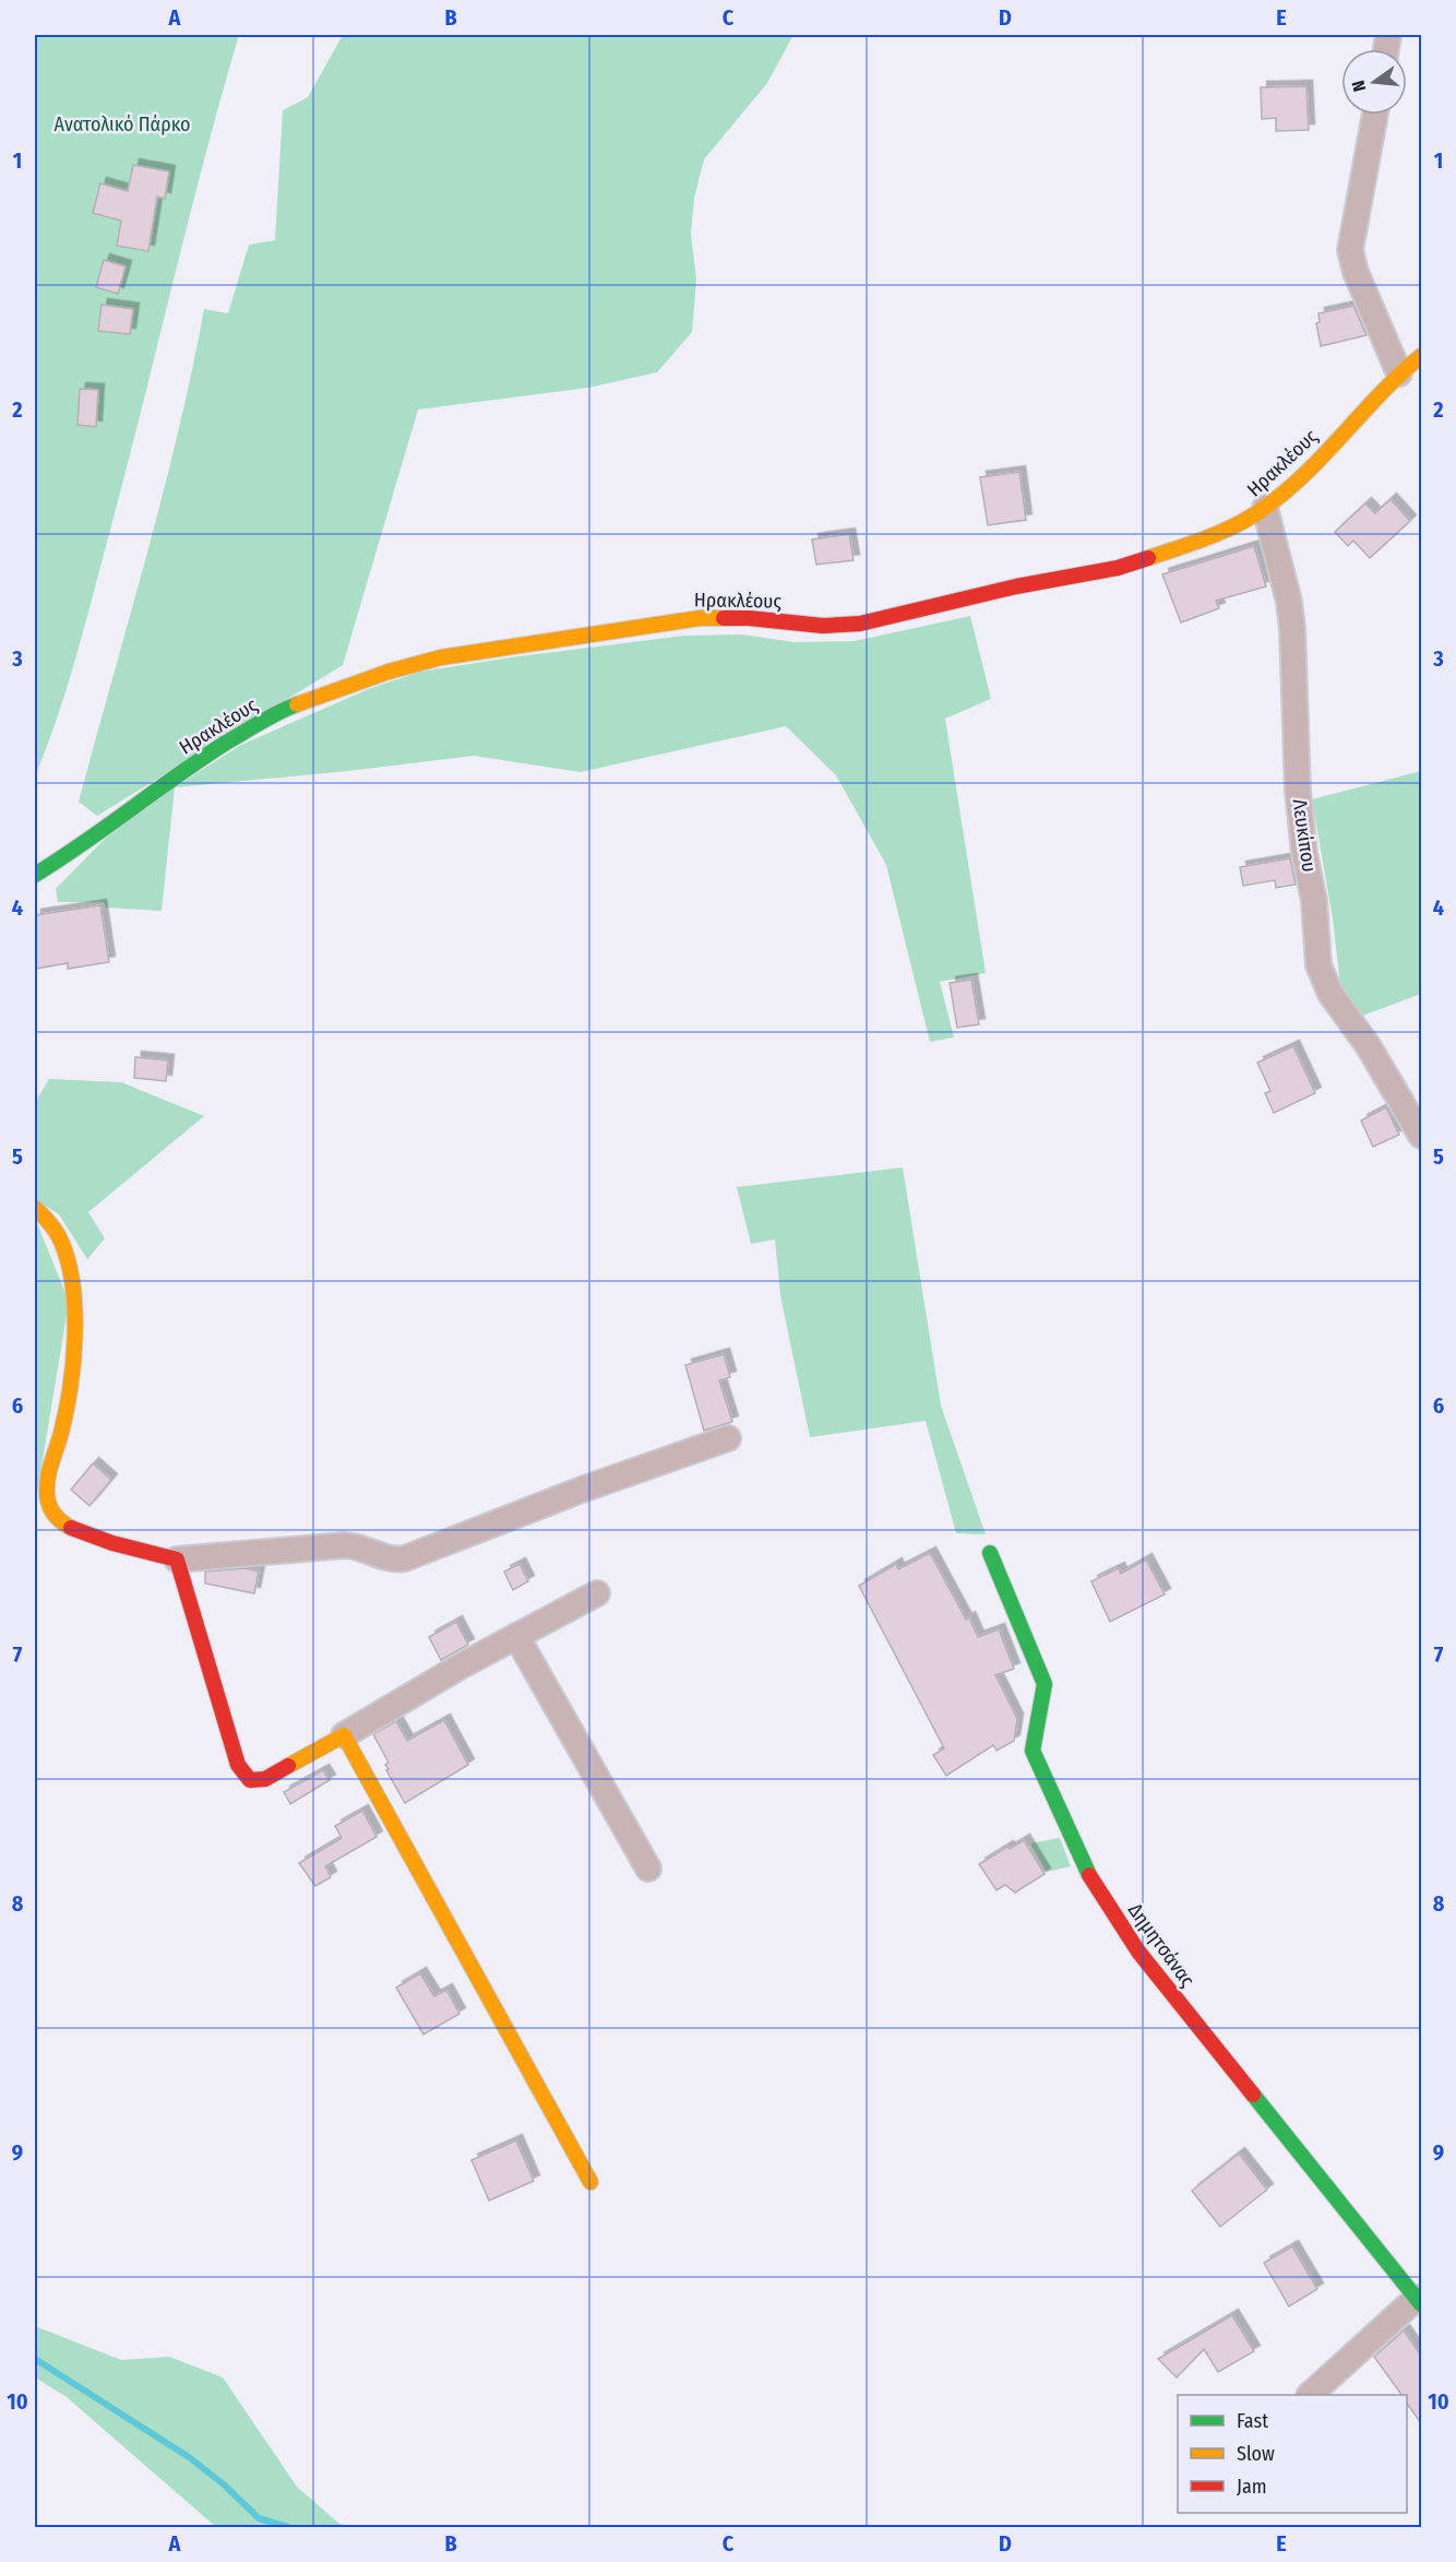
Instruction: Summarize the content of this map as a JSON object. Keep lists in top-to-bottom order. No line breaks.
{"streets":{"street":["Ηρακλέους","Λευκίπου","Δημητσάνας"]},"crossings":[["Ηρακλέους","Λευκίπου"]],"parks":["Ανατολικό Πάρκο"],"legend":["Fast","Slow","Jam"],"north":"left","grid":{"columns":["A","B","C","D","E"],"rows":["1","2","3","4","5","6","7","8","9","10"]}}
